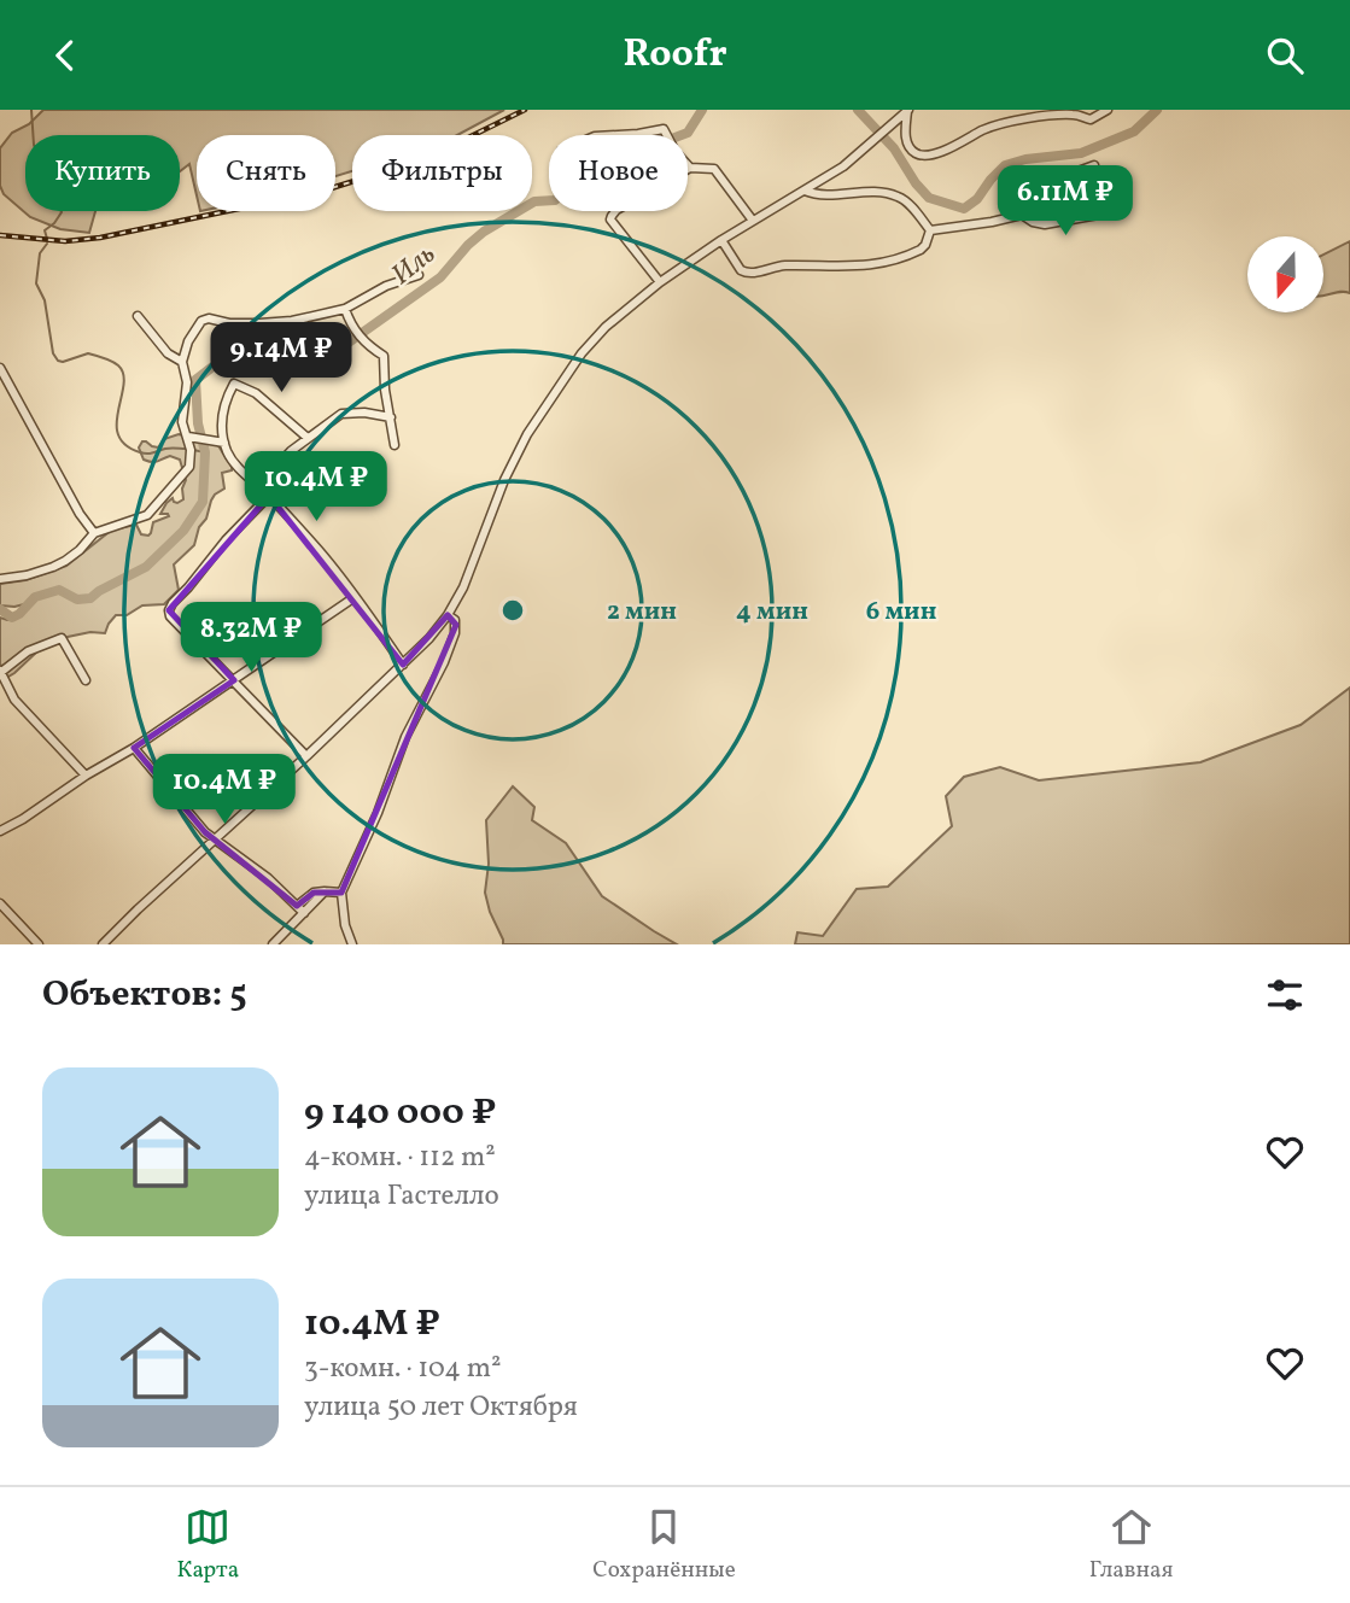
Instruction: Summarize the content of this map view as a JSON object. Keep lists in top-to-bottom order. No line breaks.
{"water":["Иль"],"north":"bottom","page":{"header":"Roofr","chip":["Купить","Снять","Фильтры","Новое"],"price":["6.11M ₽","9.14M ₽","10.4M ₽","8.32M ₽","10.4M ₽"],"heading":"Объектов: 5","list":[{"name":"9 140 000 ₽","note":"4-комн. · 112 m² · улица Гастелло"},{"name":"10.4M ₽","note":"3-комн. · 104 m² · улица 50 лет Октября"}],"tabs":["Карта","Сохранённые","Главная"]},"rings":["2 мин","4 мин","6 мин"]}
